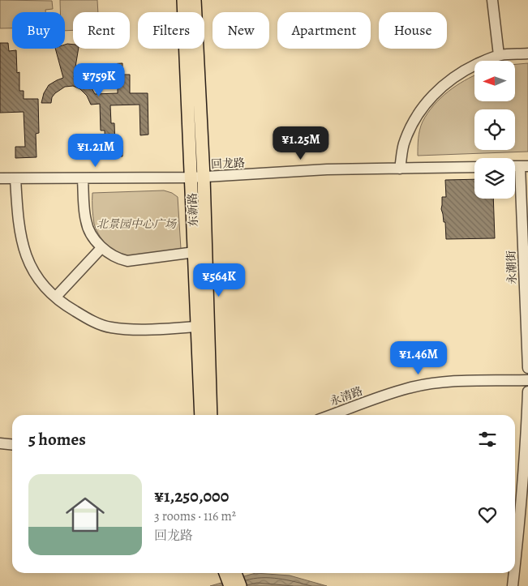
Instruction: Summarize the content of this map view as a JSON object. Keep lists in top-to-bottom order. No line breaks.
{"streets":{"main road":["东新路"],"street":["回龙路","永潮街","永清路"]},"crossings":[["回龙路","东新路"]],"parks":["北景园中心广场"],"north":"left","page":{"chip":["Buy","Rent","Filters","New","Apartment","House"],"price":["¥759K","¥1.25M","¥1.21M","¥564K","¥1.46M"],"heading":"5 homes","list":[{"name":"¥1,250,000","note":"3 rooms · 116 m² · 回龙路"}]}}
